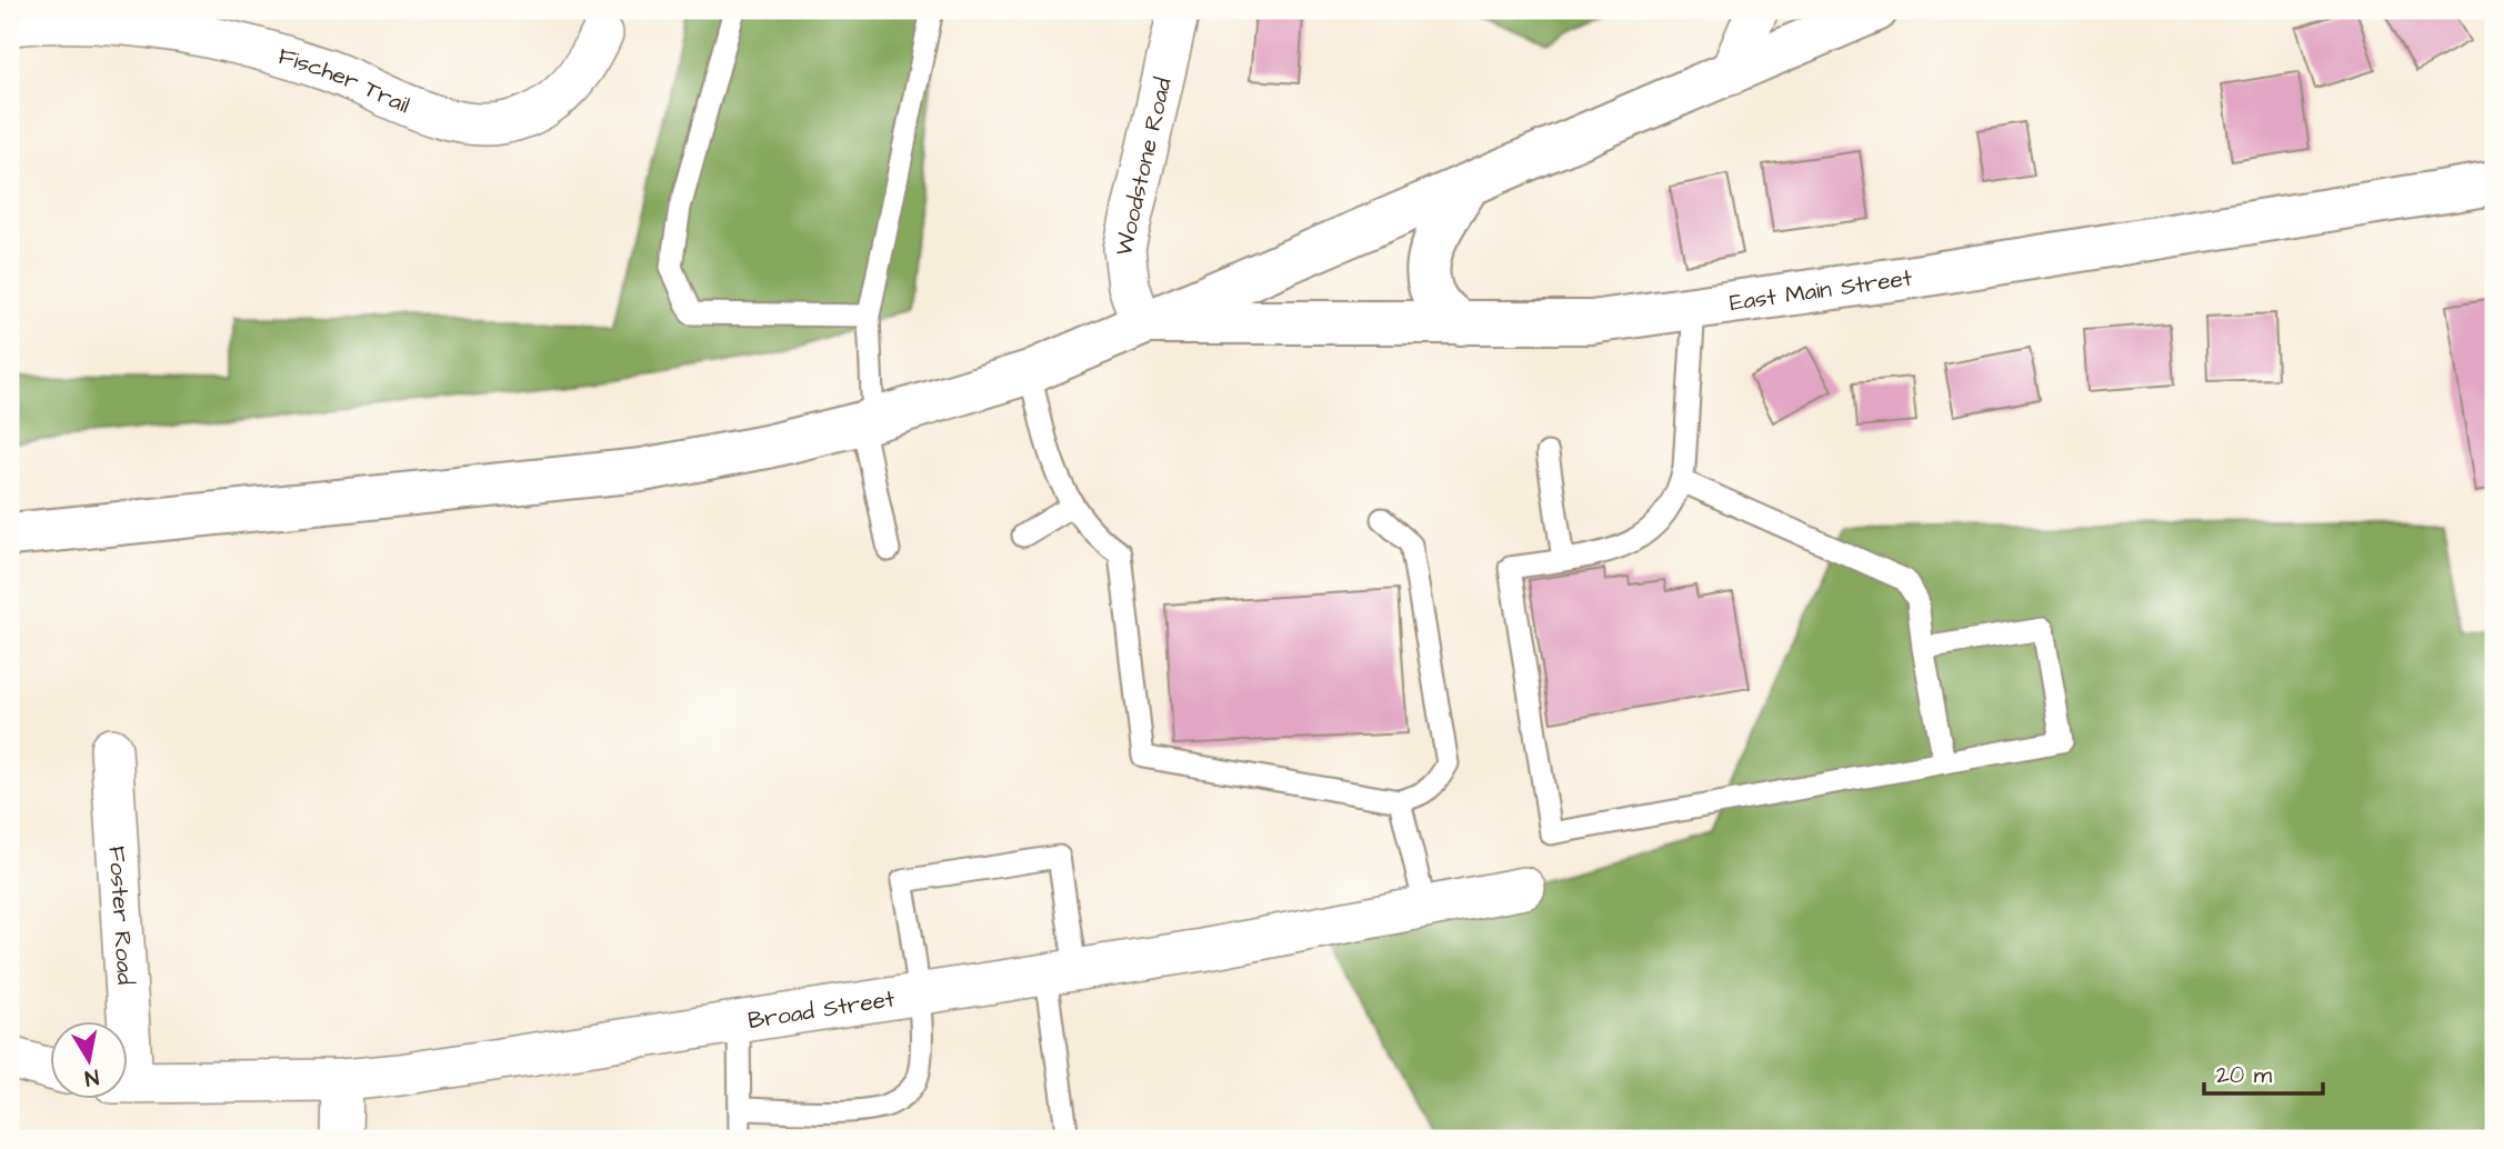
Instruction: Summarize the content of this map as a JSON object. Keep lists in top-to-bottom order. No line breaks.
{"streets":{"main road":["East Main Street"],"street":["Fischer Trail","Woodstone Road","Foster Road","Broad Street"]},"crossings":[["Woodstone Road","East Main Street"]],"scale_bar":"20 m","north":"bottom"}
